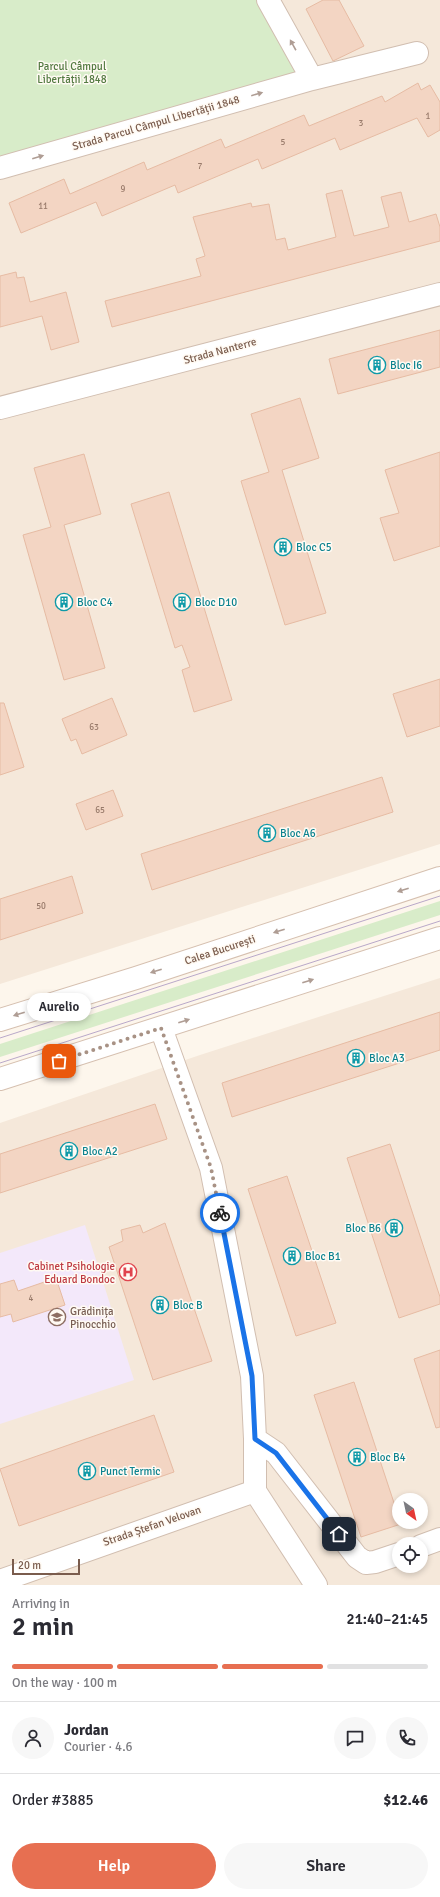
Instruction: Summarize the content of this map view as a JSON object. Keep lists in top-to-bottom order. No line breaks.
{"streets":{"street":["Strada Parcul Câmpul Libertății 1848","Strada Nanterre","Calea București","Strada Ștefan Velovan"]},"one_way":["Strada Parcul Câmpul Libertății 1848"],"parks":["Parcul Câmpul Libertății 1848"],"places":{"building":["Bloc I6","Bloc C5","Bloc C4","Bloc D10","Bloc A6","Bloc A3","Bloc A2","Bloc B6","Bloc B1","Bloc B","Bloc B4","Punct Termic"],"other":["Aurelio"],"hospital":["Cabinet Psihologie Eduard Bondoc"],"school or university":["Grădinița Pinocchio"]},"house_numbers":["1","3","5","7","9","11","63","65","50","4"],"scale_bar":"20 m","north":"bottom right","page":{"bubble":"Aurelio","scale":"20 m","heading":["2 min","Arriving in","21:40–21:45"],"panel":["Jordan","Courier · 4.6","Order #3885","$12.46"],"bar":"On the way · 100 m","buttons":["Help","Share"]}}
